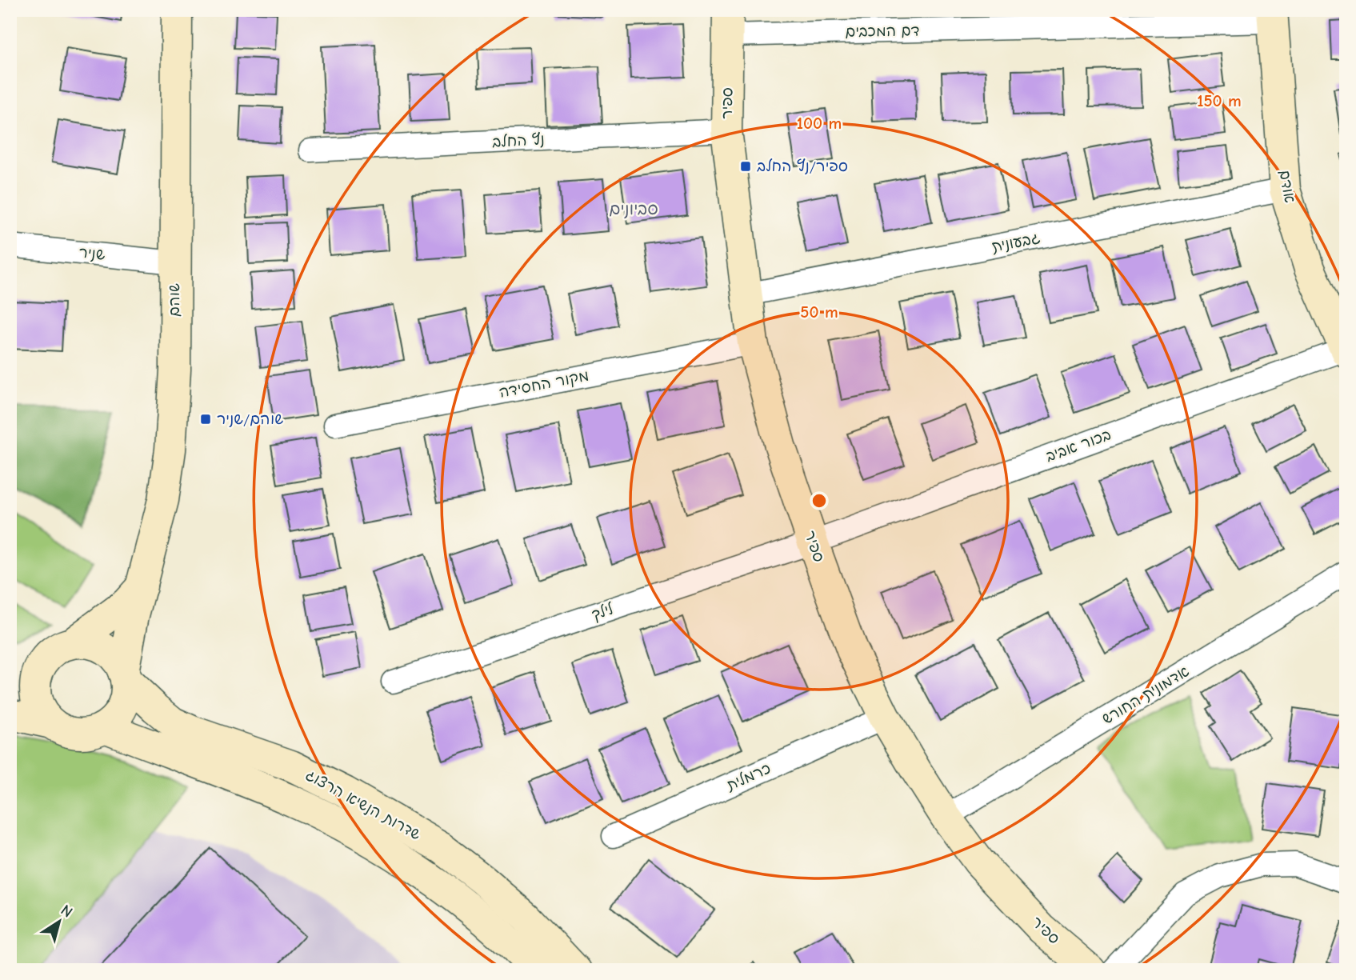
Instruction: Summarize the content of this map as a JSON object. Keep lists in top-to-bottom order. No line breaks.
{"streets":{"street":["דם המכבים","ספיר","נץ החלב","אודם","גבעונית","שניר","שוהם","מקור החסידה","בכור אביב","לילך","אדמונית החורש","כרמלית","שדרות הנשיא הרצוג"]},"crossings":[["דם המכבים","ספיר"],["דם המכבים","אודם"],["ספיר","נץ החלב"],["ספיר","גבעונית"],["ספיר","מקור החסידה"],["ספיר","בכור אביב"],["ספיר","לילך"],["ספיר","אדמונית החורש"],["ספיר","כרמלית"],["אודם","גבעונית"],["אודם","בכור אביב"],["שניר","שוהם"],["שוהם","שדרות הנשיא הרצוג"],["בכור אביב","לילך"]],"districts":["סביונים"],"places":{"transit":["ספיר/נץ החלב","שוהם/שניר"]},"north":"top right","rings":["150 m","100 m","50 m"]}
